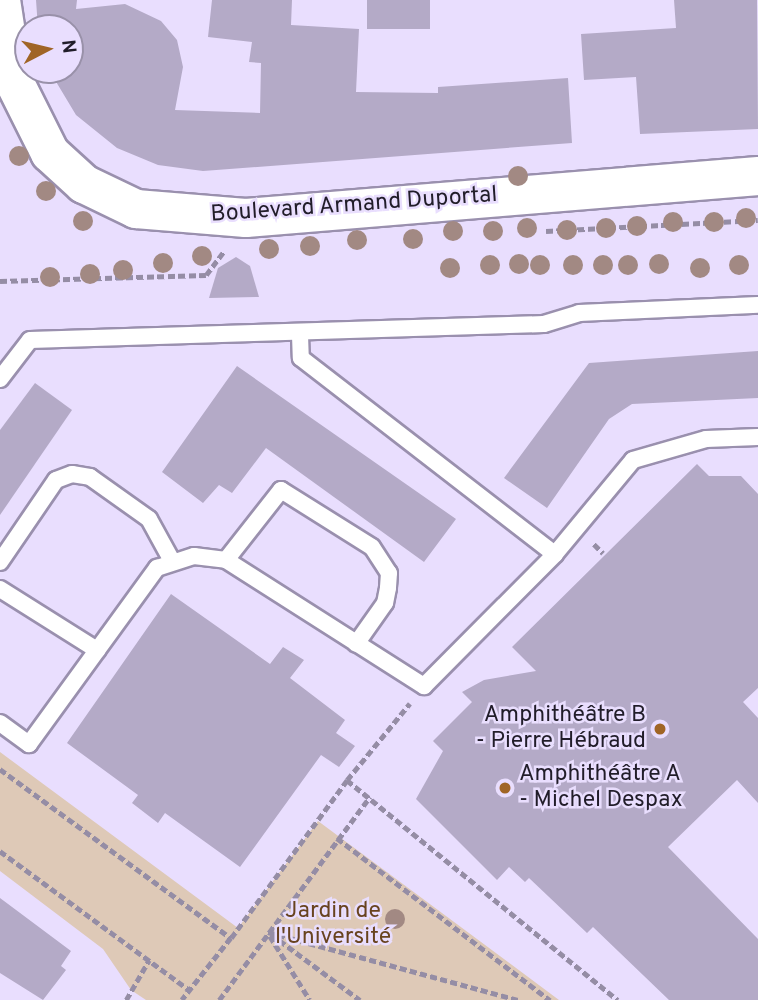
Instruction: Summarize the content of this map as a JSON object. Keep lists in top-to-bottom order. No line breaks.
{"streets":{"street":["Boulevard Armand Duportal"]},"parks":["Jardin de l'Université"],"places":["Amphithéâtre B - Pierre Hébraud","Amphithéâtre A - Michel Despax"],"north":"right"}
